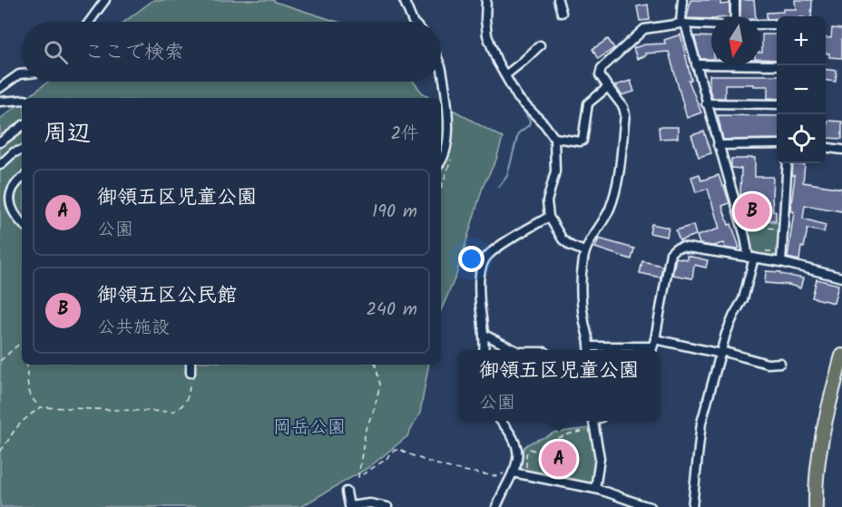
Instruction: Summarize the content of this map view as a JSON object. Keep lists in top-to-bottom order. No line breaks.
{"parks":["岡岳公園"],"north":"bottom","page":{"map_buttons":["+","−"],"search":"ここで検索","heading":["周辺","2件"],"list":[{"mark":"A","name":"御領五区児童公園","note":"公園","value":"190 m"},{"mark":"B","name":"御領五区公民館","note":"公共施設","value":"240 m"}],"pins":["B","A"],"popup":["御領五区児童公園","公園"]}}
